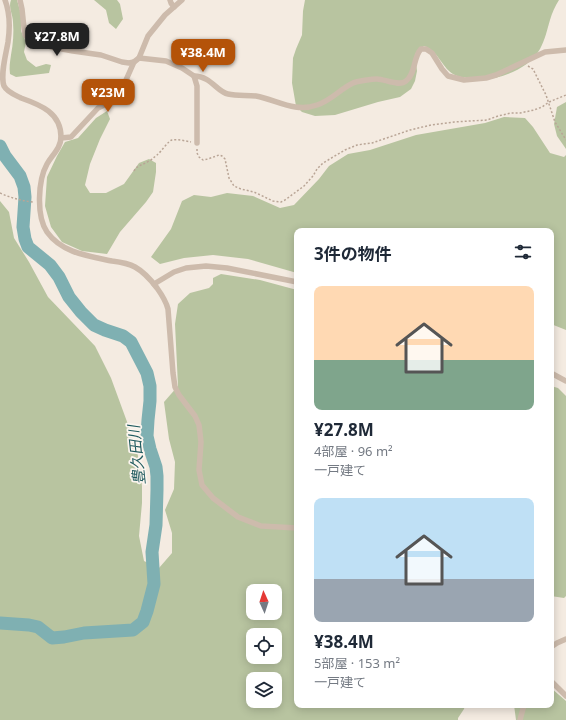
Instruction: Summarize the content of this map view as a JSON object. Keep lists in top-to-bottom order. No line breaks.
{"water":["豊久田川"],"north":"top","page":{"price":["¥27.8M","¥38.4M","¥23M"],"heading":"3件の物件","list":[{"name":"¥27.8M","note":"4部屋 · 96 m² · 一戸建て"},{"name":"¥38.4M","note":"5部屋 · 153 m² · 一戸建て"}]}}
